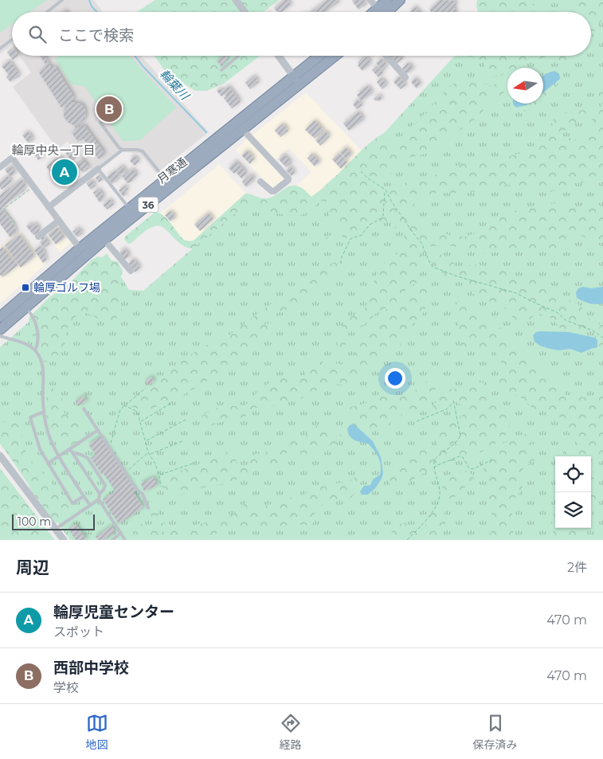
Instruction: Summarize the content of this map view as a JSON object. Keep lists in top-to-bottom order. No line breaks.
{"streets":{"highway":["月寒通","36"]},"districts":["輪厚中央一丁目"],"water":["輪葉川"],"places":{"transit":["輪厚ゴルフ場"]},"scale_bar":"100 m","north":"left","page":{"search":"ここで検索","pins":["B","A"],"scale":"100 m","heading":["周辺","2件"],"list":[{"mark":"A","name":"輪厚児童センター","note":"スポット","value":"470 m"},{"mark":"B","name":"西部中学校","note":"学校","value":"470 m"}],"nav":["地図","経路","保存済み"]}}
